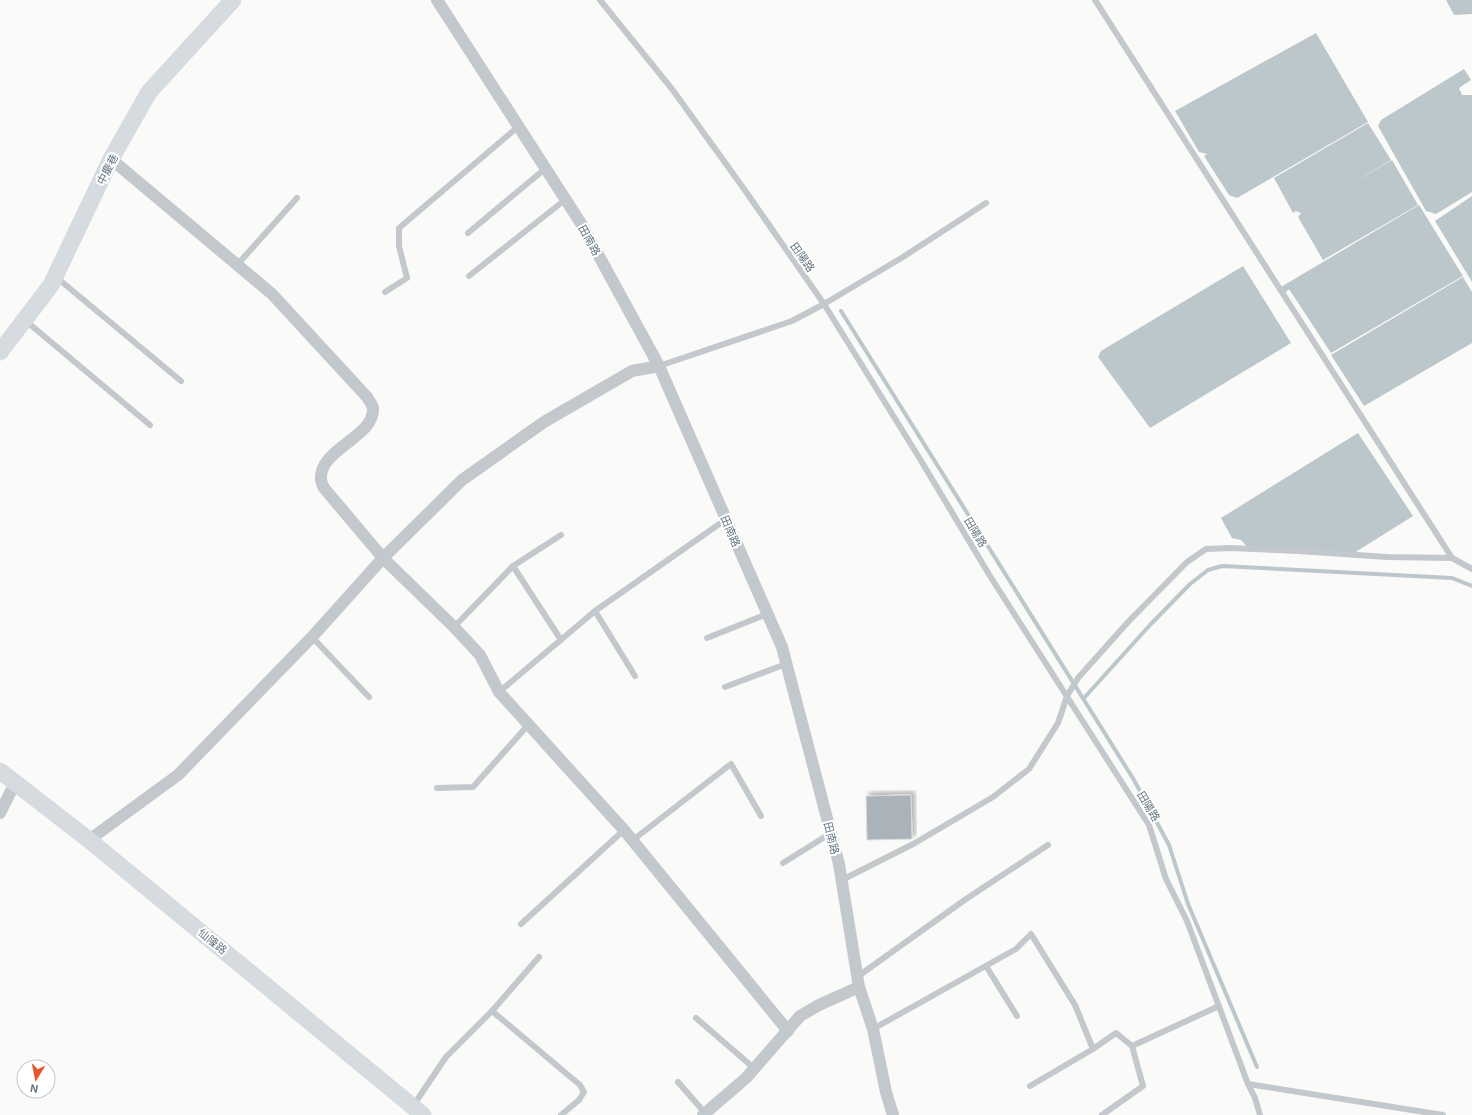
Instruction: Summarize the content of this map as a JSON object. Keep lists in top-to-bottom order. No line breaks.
{"streets":{"street":["中慶巷","田南路","仙隆路"],"lane":["田陽路"]},"north":"bottom"}
